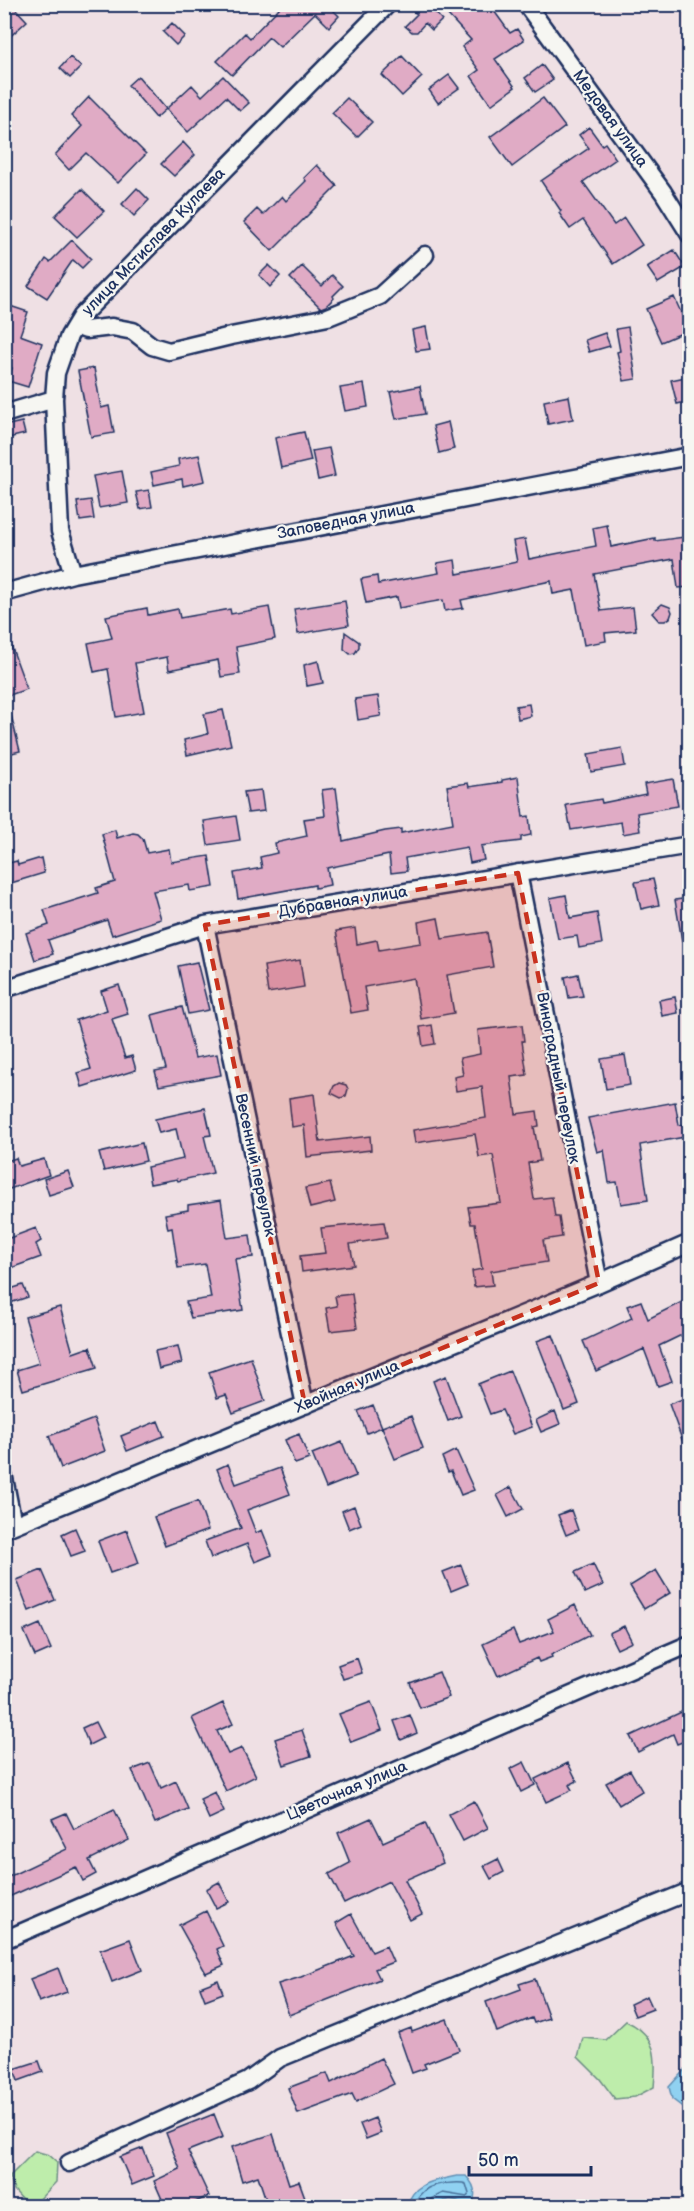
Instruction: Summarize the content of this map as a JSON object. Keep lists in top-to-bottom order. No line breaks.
{"streets":{"street":["Медовая улица","улица Мстислава Кулаева","Заповедная улица","Дубравная улица","Виноградный переулок","Весенний переулок","Хвойная улица","Цветочная улица"]},"crossings":[["улица Мстислава Кулаева","Заповедная улица"],["Дубравная улица","Виноградный переулок"],["Дубравная улица","Весенний переулок"],["Виноградный переулок","Хвойная улица"],["Весенний переулок","Хвойная улица"]],"scale_bar":"50 m"}
